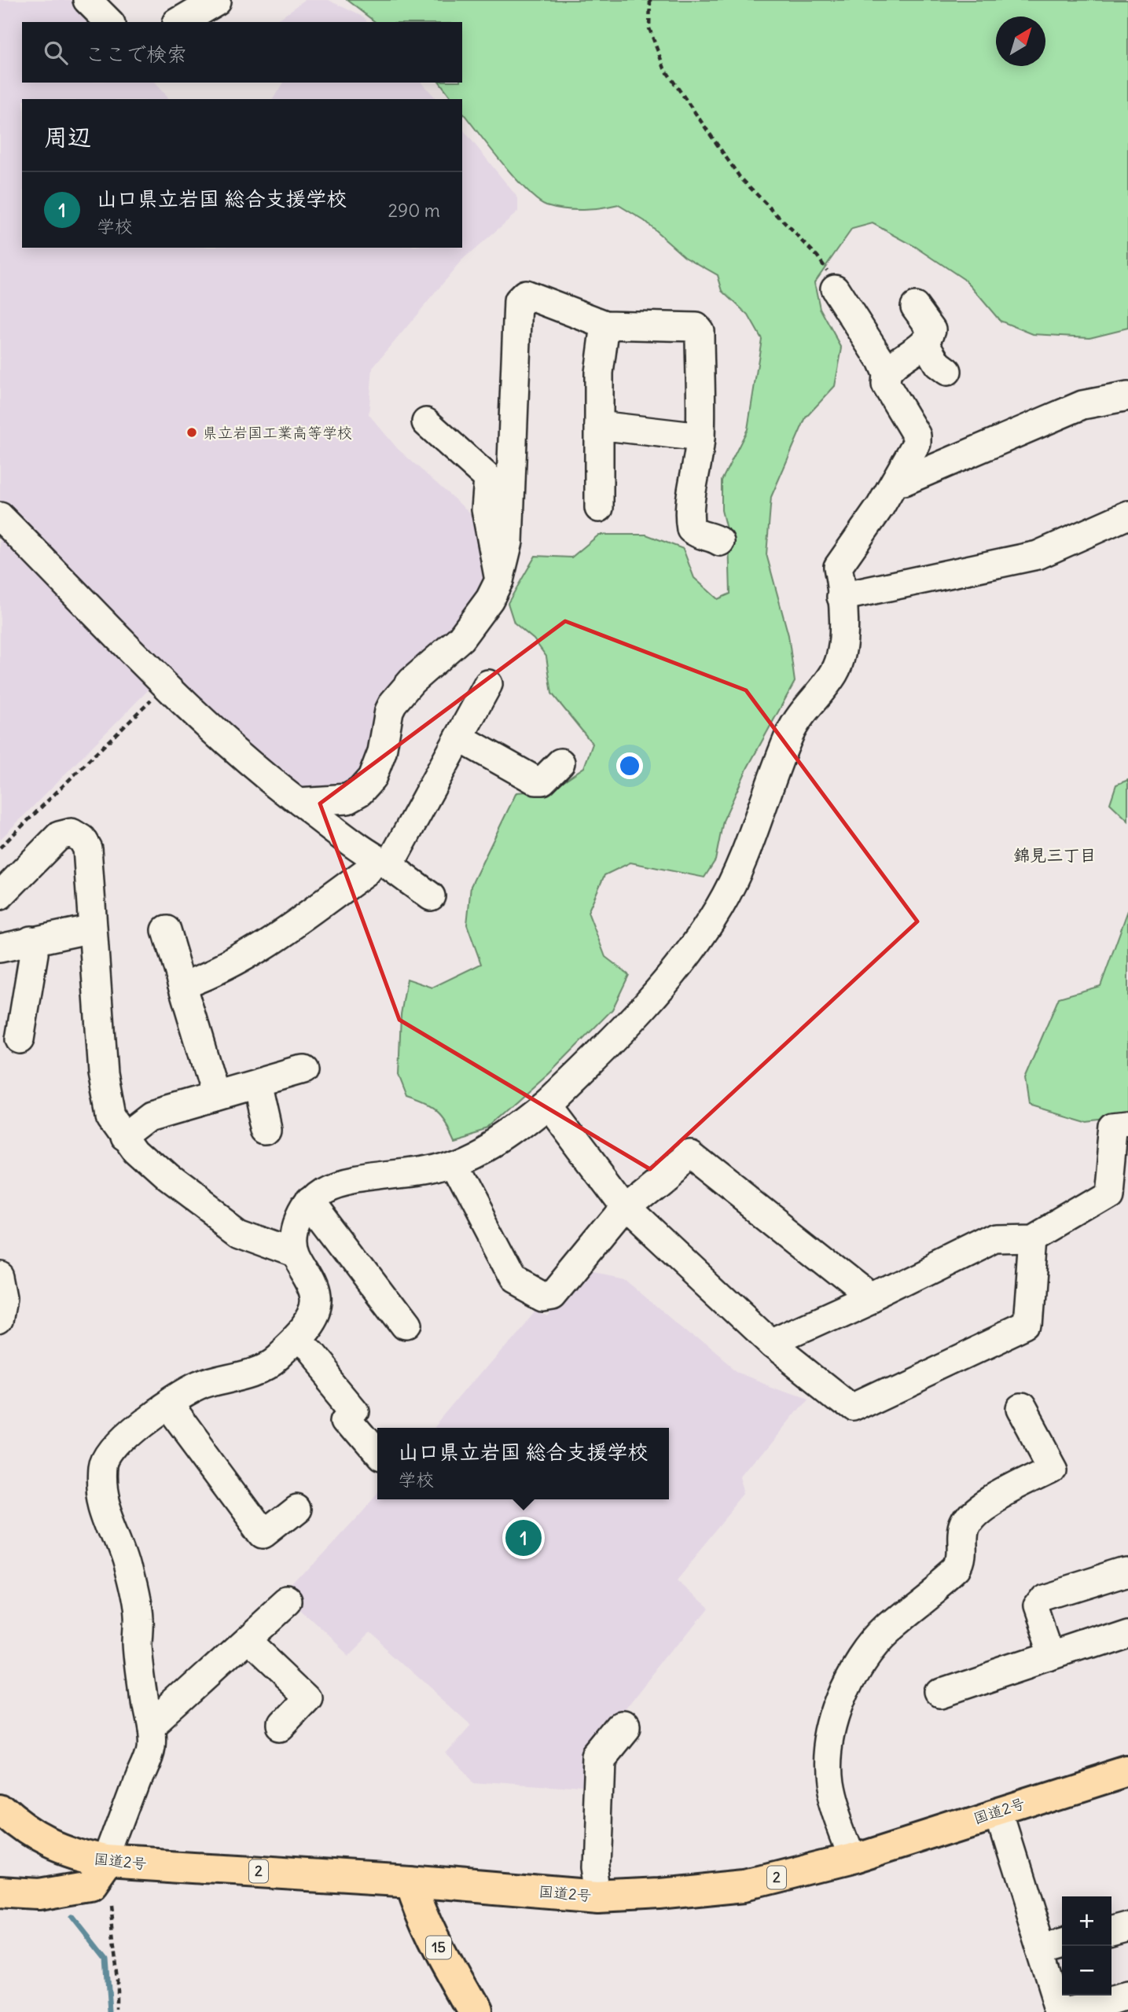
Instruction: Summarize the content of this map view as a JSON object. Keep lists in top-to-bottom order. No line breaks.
{"streets":{"main road":["国道2号","2","15"]},"crossings":[["国道2号","15"]],"districts":["錦見三丁目"],"places":["県立岩国工業高等学校"],"north":"top right","page":{"search":"ここで検索","heading":"周辺","list":[{"mark":"1","name":"山口県立岩国 総合支援学校","note":"学校","value":"290 m"}],"popup":["山口県立岩国 総合支援学校","学校"],"pins":"1","map_buttons":["+","−"]}}
